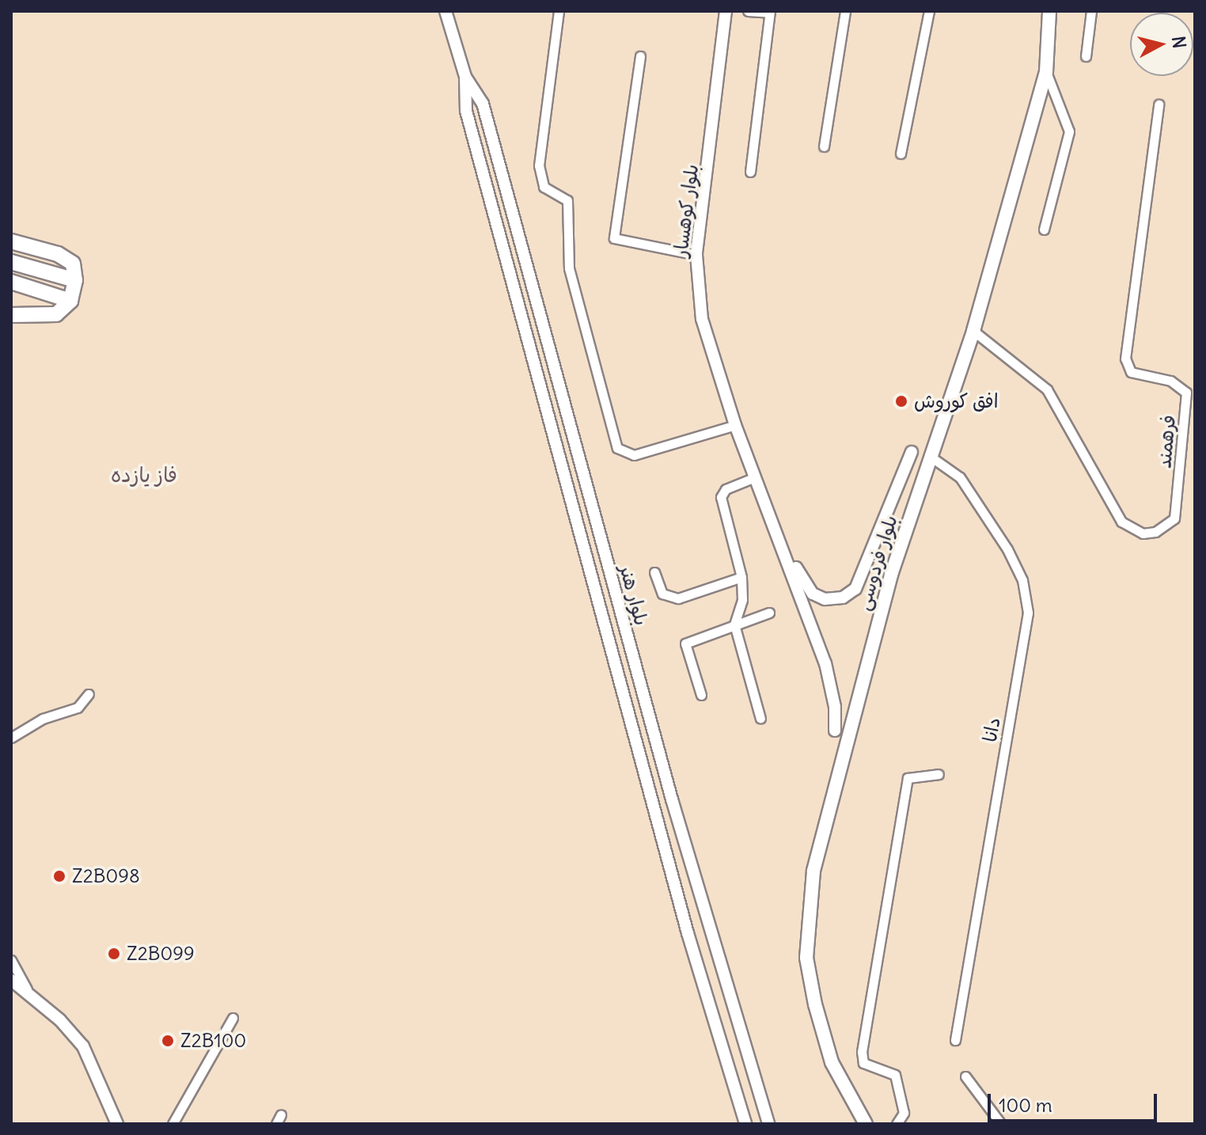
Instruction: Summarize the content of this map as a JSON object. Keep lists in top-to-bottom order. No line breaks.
{"streets":{"main road":["بلوار فردوسی"],"street":["بلوار کوهسار","فرهمند","بلوار هنر","دانا"]},"crossings":[["فرهمند","بلوار فردوسی"],["بلوار فردوسی","دانا"]],"districts":["فاز یازده"],"places":["افق کوروش","Z2B098","Z2B099","Z2B100"],"scale_bar":"100 m","north":"right"}
